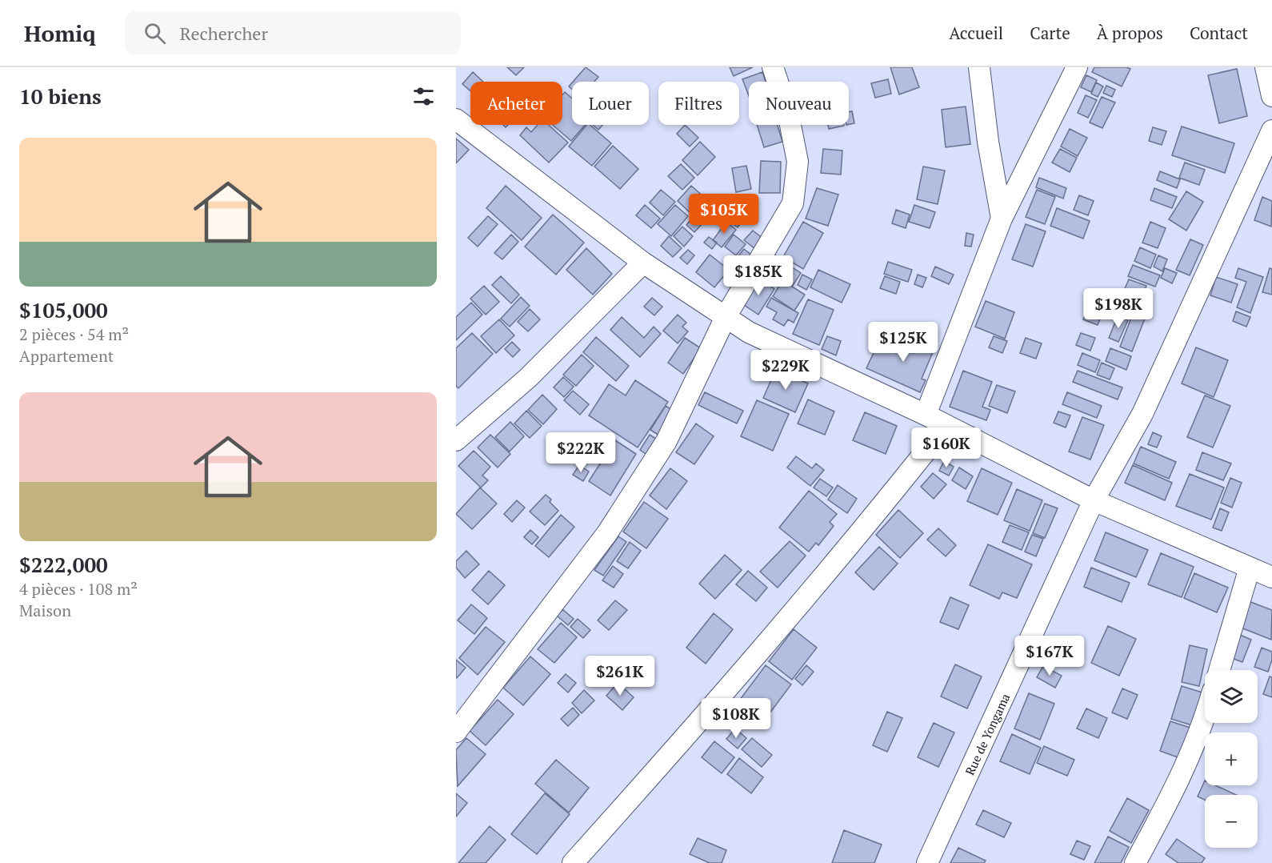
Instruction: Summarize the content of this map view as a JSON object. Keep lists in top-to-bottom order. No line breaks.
{"streets":{"street":["Rue de Yongama"]},"page":{"header":"Homiq","search":"Rechercher","nav":["Accueil","Carte","À propos","Contact"],"heading":"10 biens","chip":["Acheter","Louer","Filtres","Nouveau"],"list":[{"name":"$105,000","note":"2 pièces · 54 m² · Appartement"},{"name":"$222,000","note":"4 pièces · 108 m² · Maison"}],"price":["$105K","$185K","$198K","$125K","$229K","$160K","$222K","$167K","$261K","$108K"],"map_buttons":["+","−"]}}
